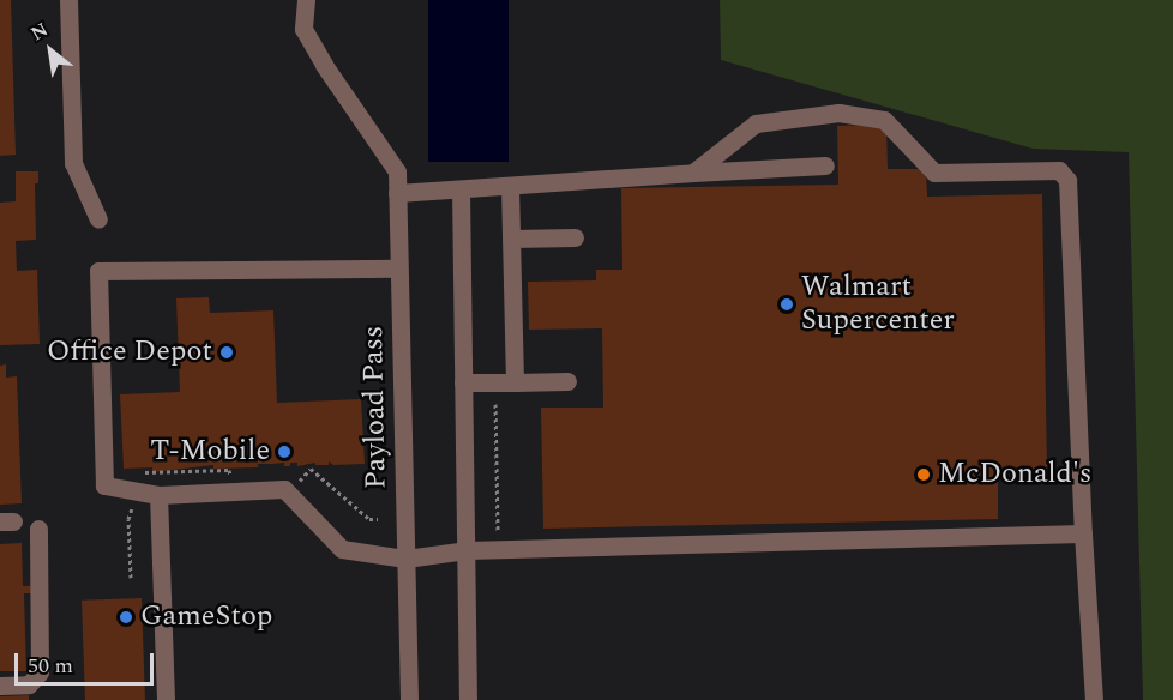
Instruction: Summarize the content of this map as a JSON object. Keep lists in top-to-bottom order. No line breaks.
{"streets":{"street":["Payload Pass"]},"places":["Walmart Supercenter","Office Depot","T-Mobile","McDonald's","GameStop"],"scale_bar":"50 m","north":"top left"}
